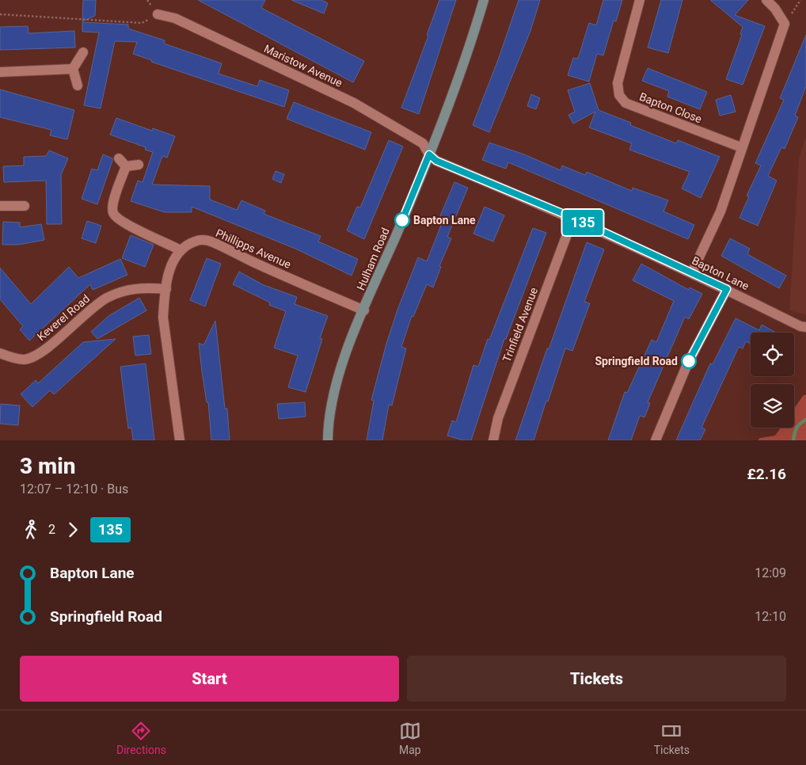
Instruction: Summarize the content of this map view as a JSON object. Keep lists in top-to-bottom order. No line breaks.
{"streets":{"street":["Maristow Avenue","Bapton Close","Phillipps Avenue","Hulham Road","Bapton Lane","Keverel Road","Trinfield Avenue"]},"crossings":[["Maristow Avenue","Hulham Road"],["Maristow Avenue","Bapton Lane"],["Phillipps Avenue","Hulham Road"],["Hulham Road","Bapton Lane"],["Bapton Lane","Trinfield Avenue"]],"places":["Bapton Lane","Springfield Road"],"lines":["bus line 135"],"page":{"on_map":"135","heading":["3 min","12:07 – 12:10 · Bus","£2.16"],"legs":["2","135"],"list":[{"name":"Bapton Lane","value":"12:09"},{"name":"Springfield Road","value":"12:10"}],"buttons":["Start","Tickets"],"tabs":["Directions","Map","Tickets"]}}
